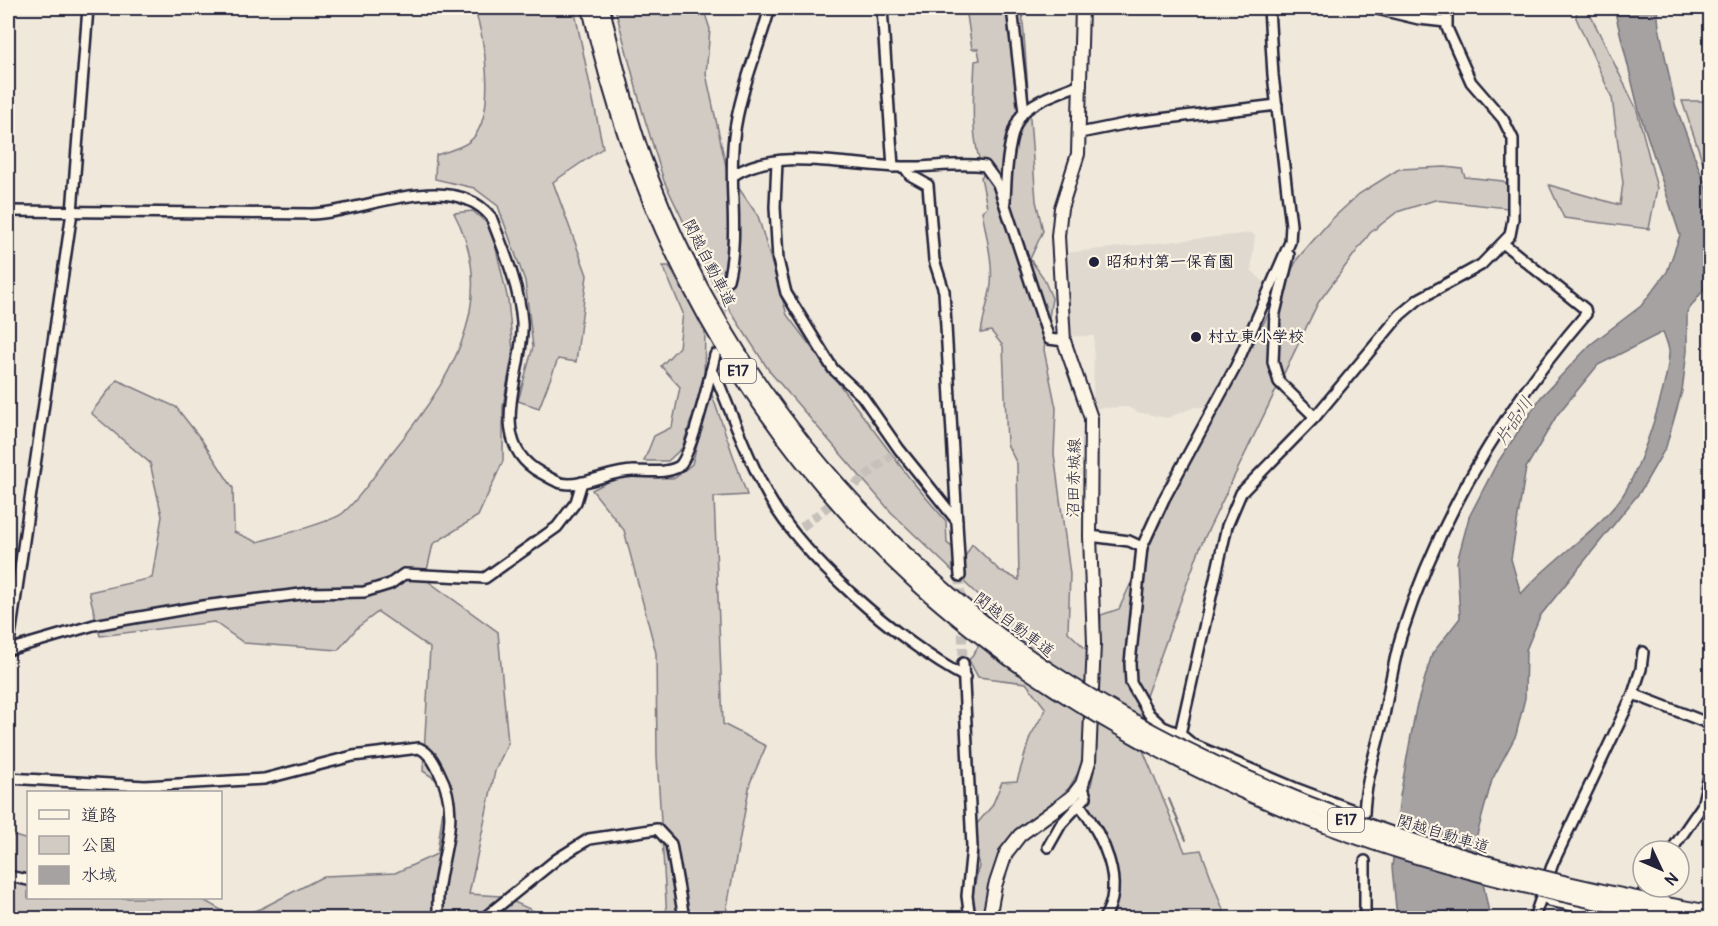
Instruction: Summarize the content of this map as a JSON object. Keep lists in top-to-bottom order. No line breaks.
{"streets":{"highway":["関越自動車道","E17"],"main road":["沼田赤城線"]},"water":["片品川"],"places":["昭和村第一保育園","村立東小学校"],"legend":["道路","公園","水域"],"north":"bottom right"}
